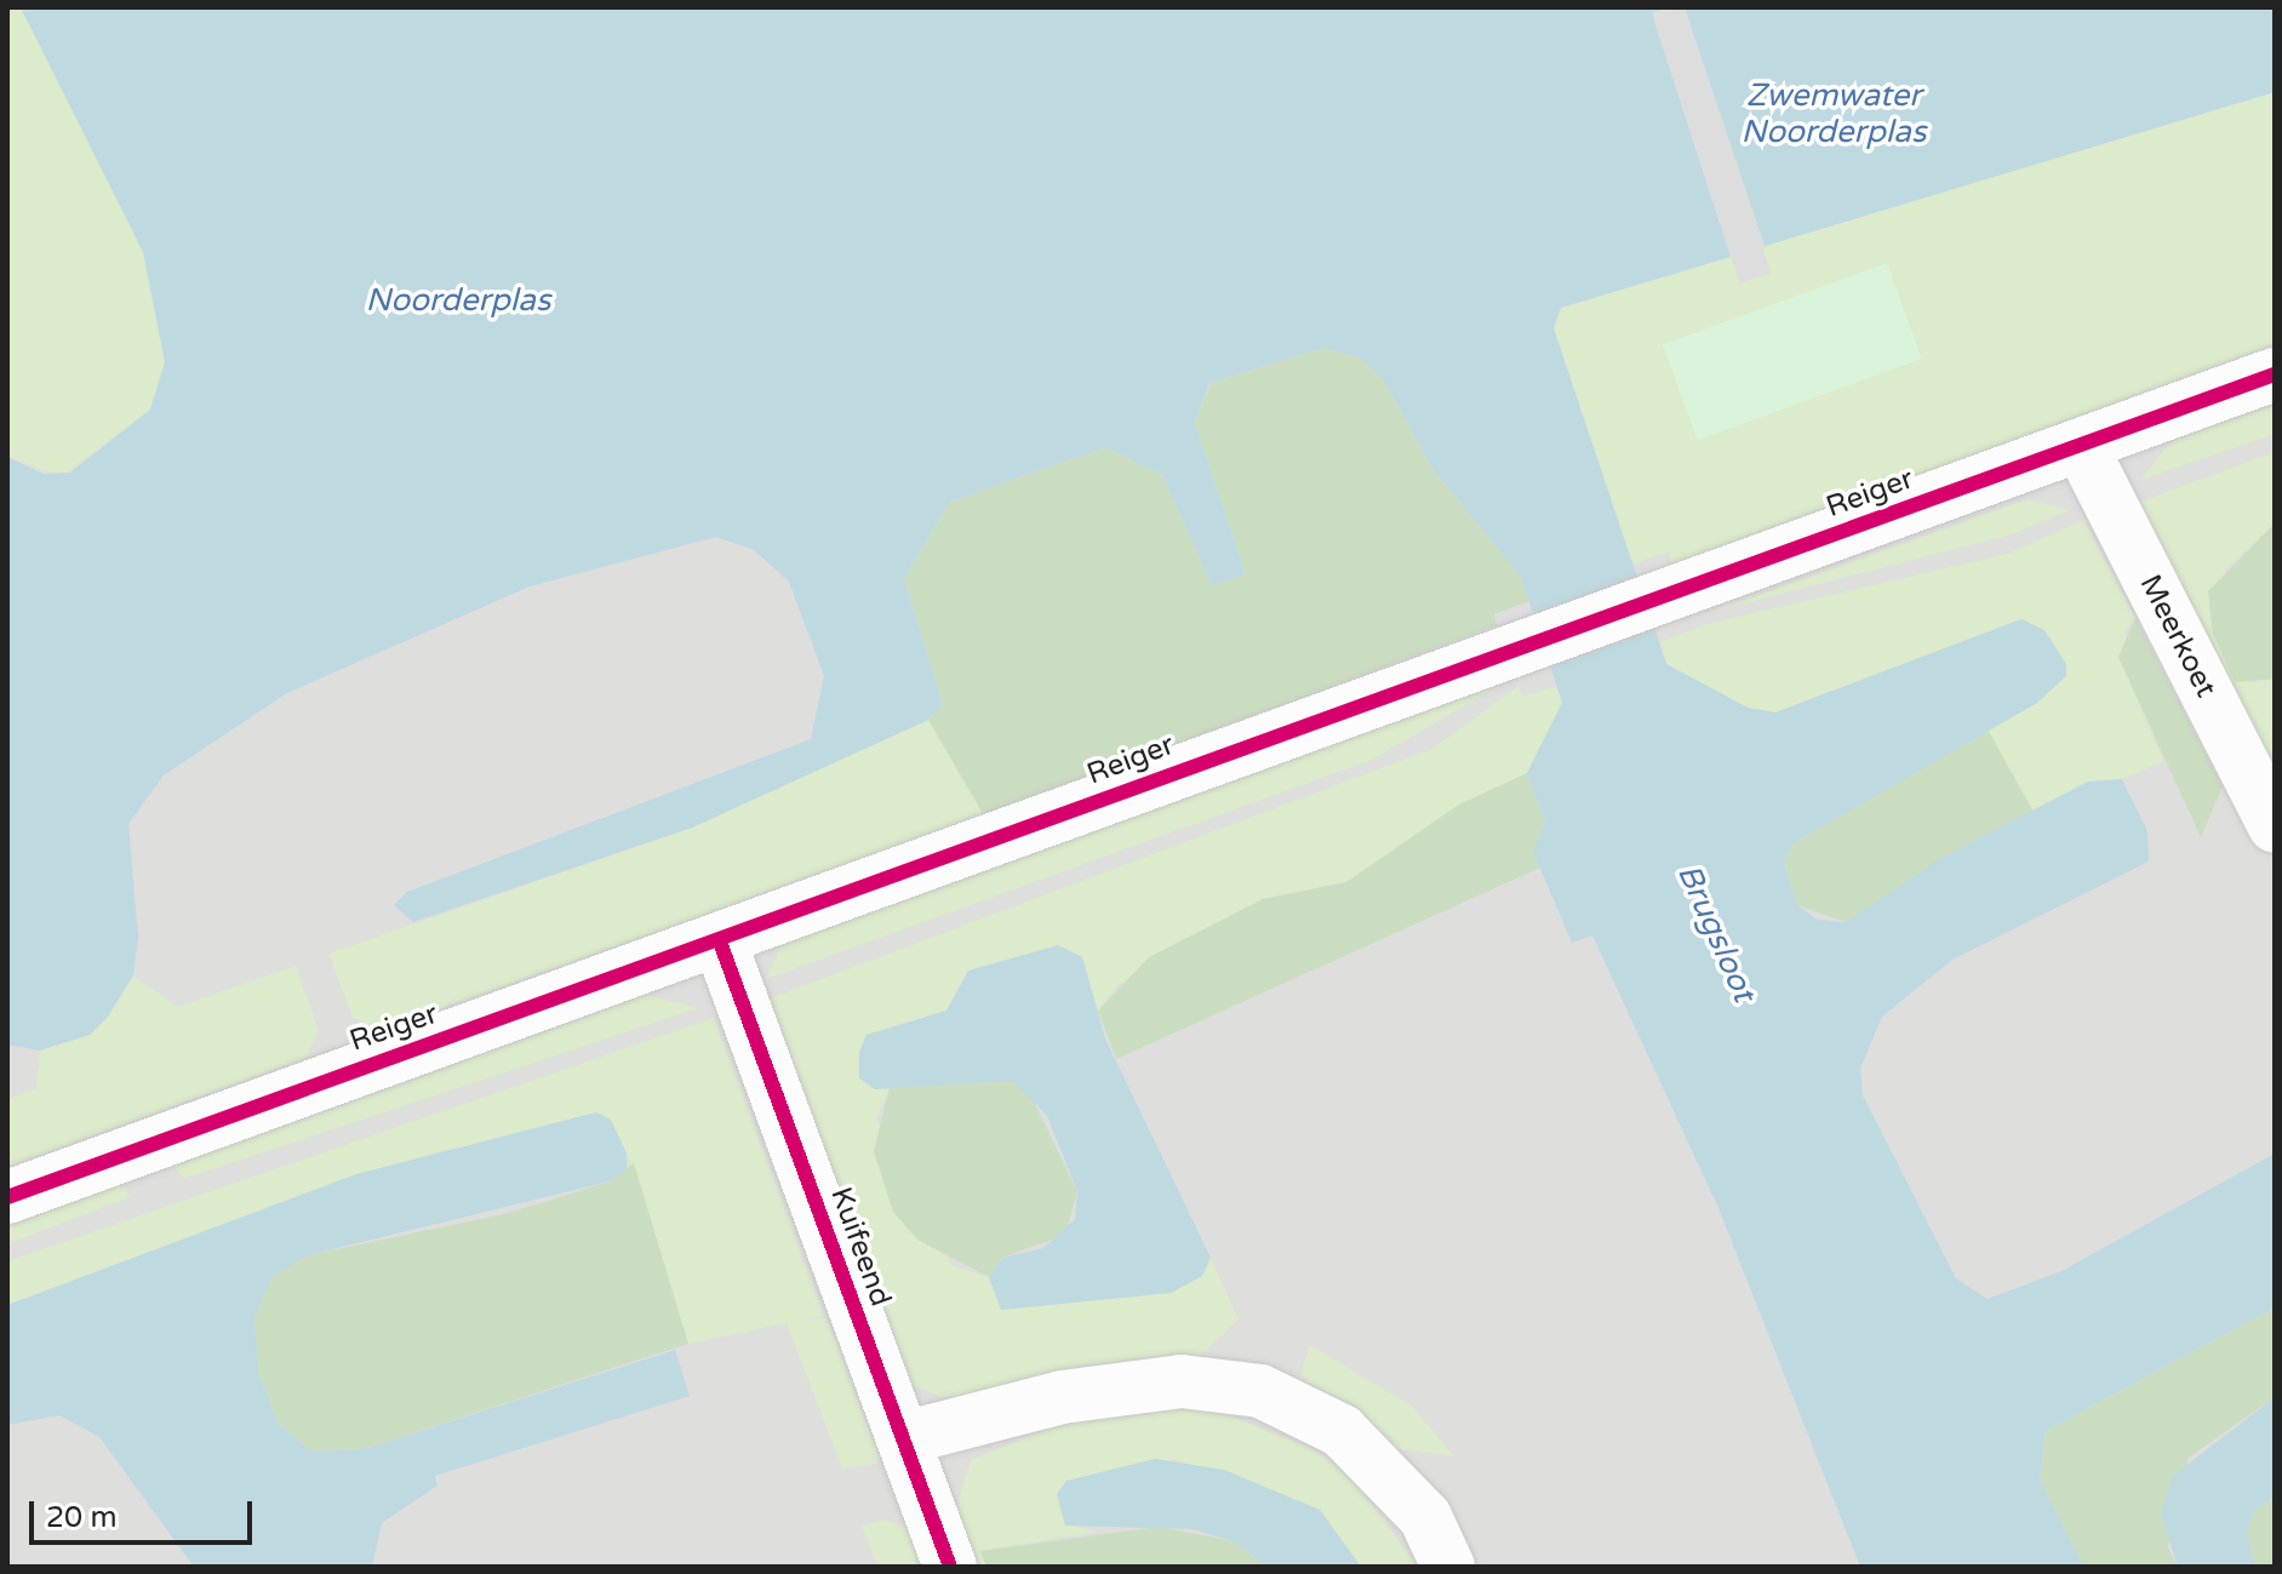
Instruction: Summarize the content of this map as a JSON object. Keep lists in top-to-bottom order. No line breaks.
{"streets":{"street":["Reiger","Meerkoet","Kuifeend"]},"crossings":[["Reiger","Meerkoet"],["Reiger","Kuifeend"]],"water":["Zwemwater Noorderplas","Noorderplas","Brugsloot"],"scale_bar":"20 m"}
